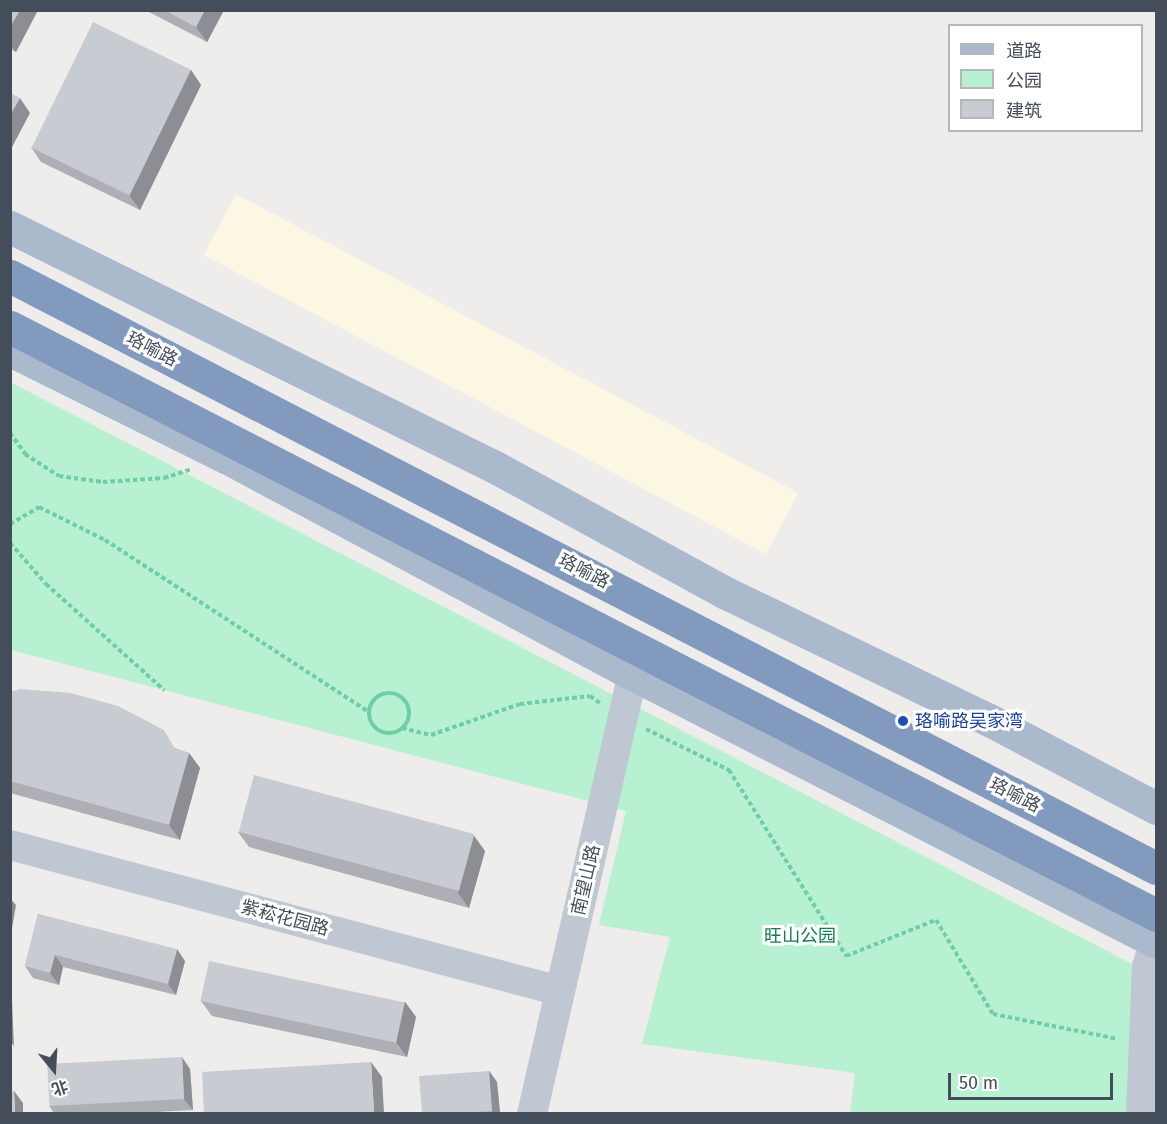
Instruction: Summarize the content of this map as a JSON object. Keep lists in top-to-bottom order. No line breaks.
{"streets":{"highway":["珞喻路"],"street":["南望山路","紫菘花园路"]},"crossings":[["南望山路","紫菘花园路"]],"parks":["旺山公园"],"places":["珞喻路吴家湾"],"legend":["道路","公园","建筑"],"scale_bar":"50 m","north":"bottom"}
